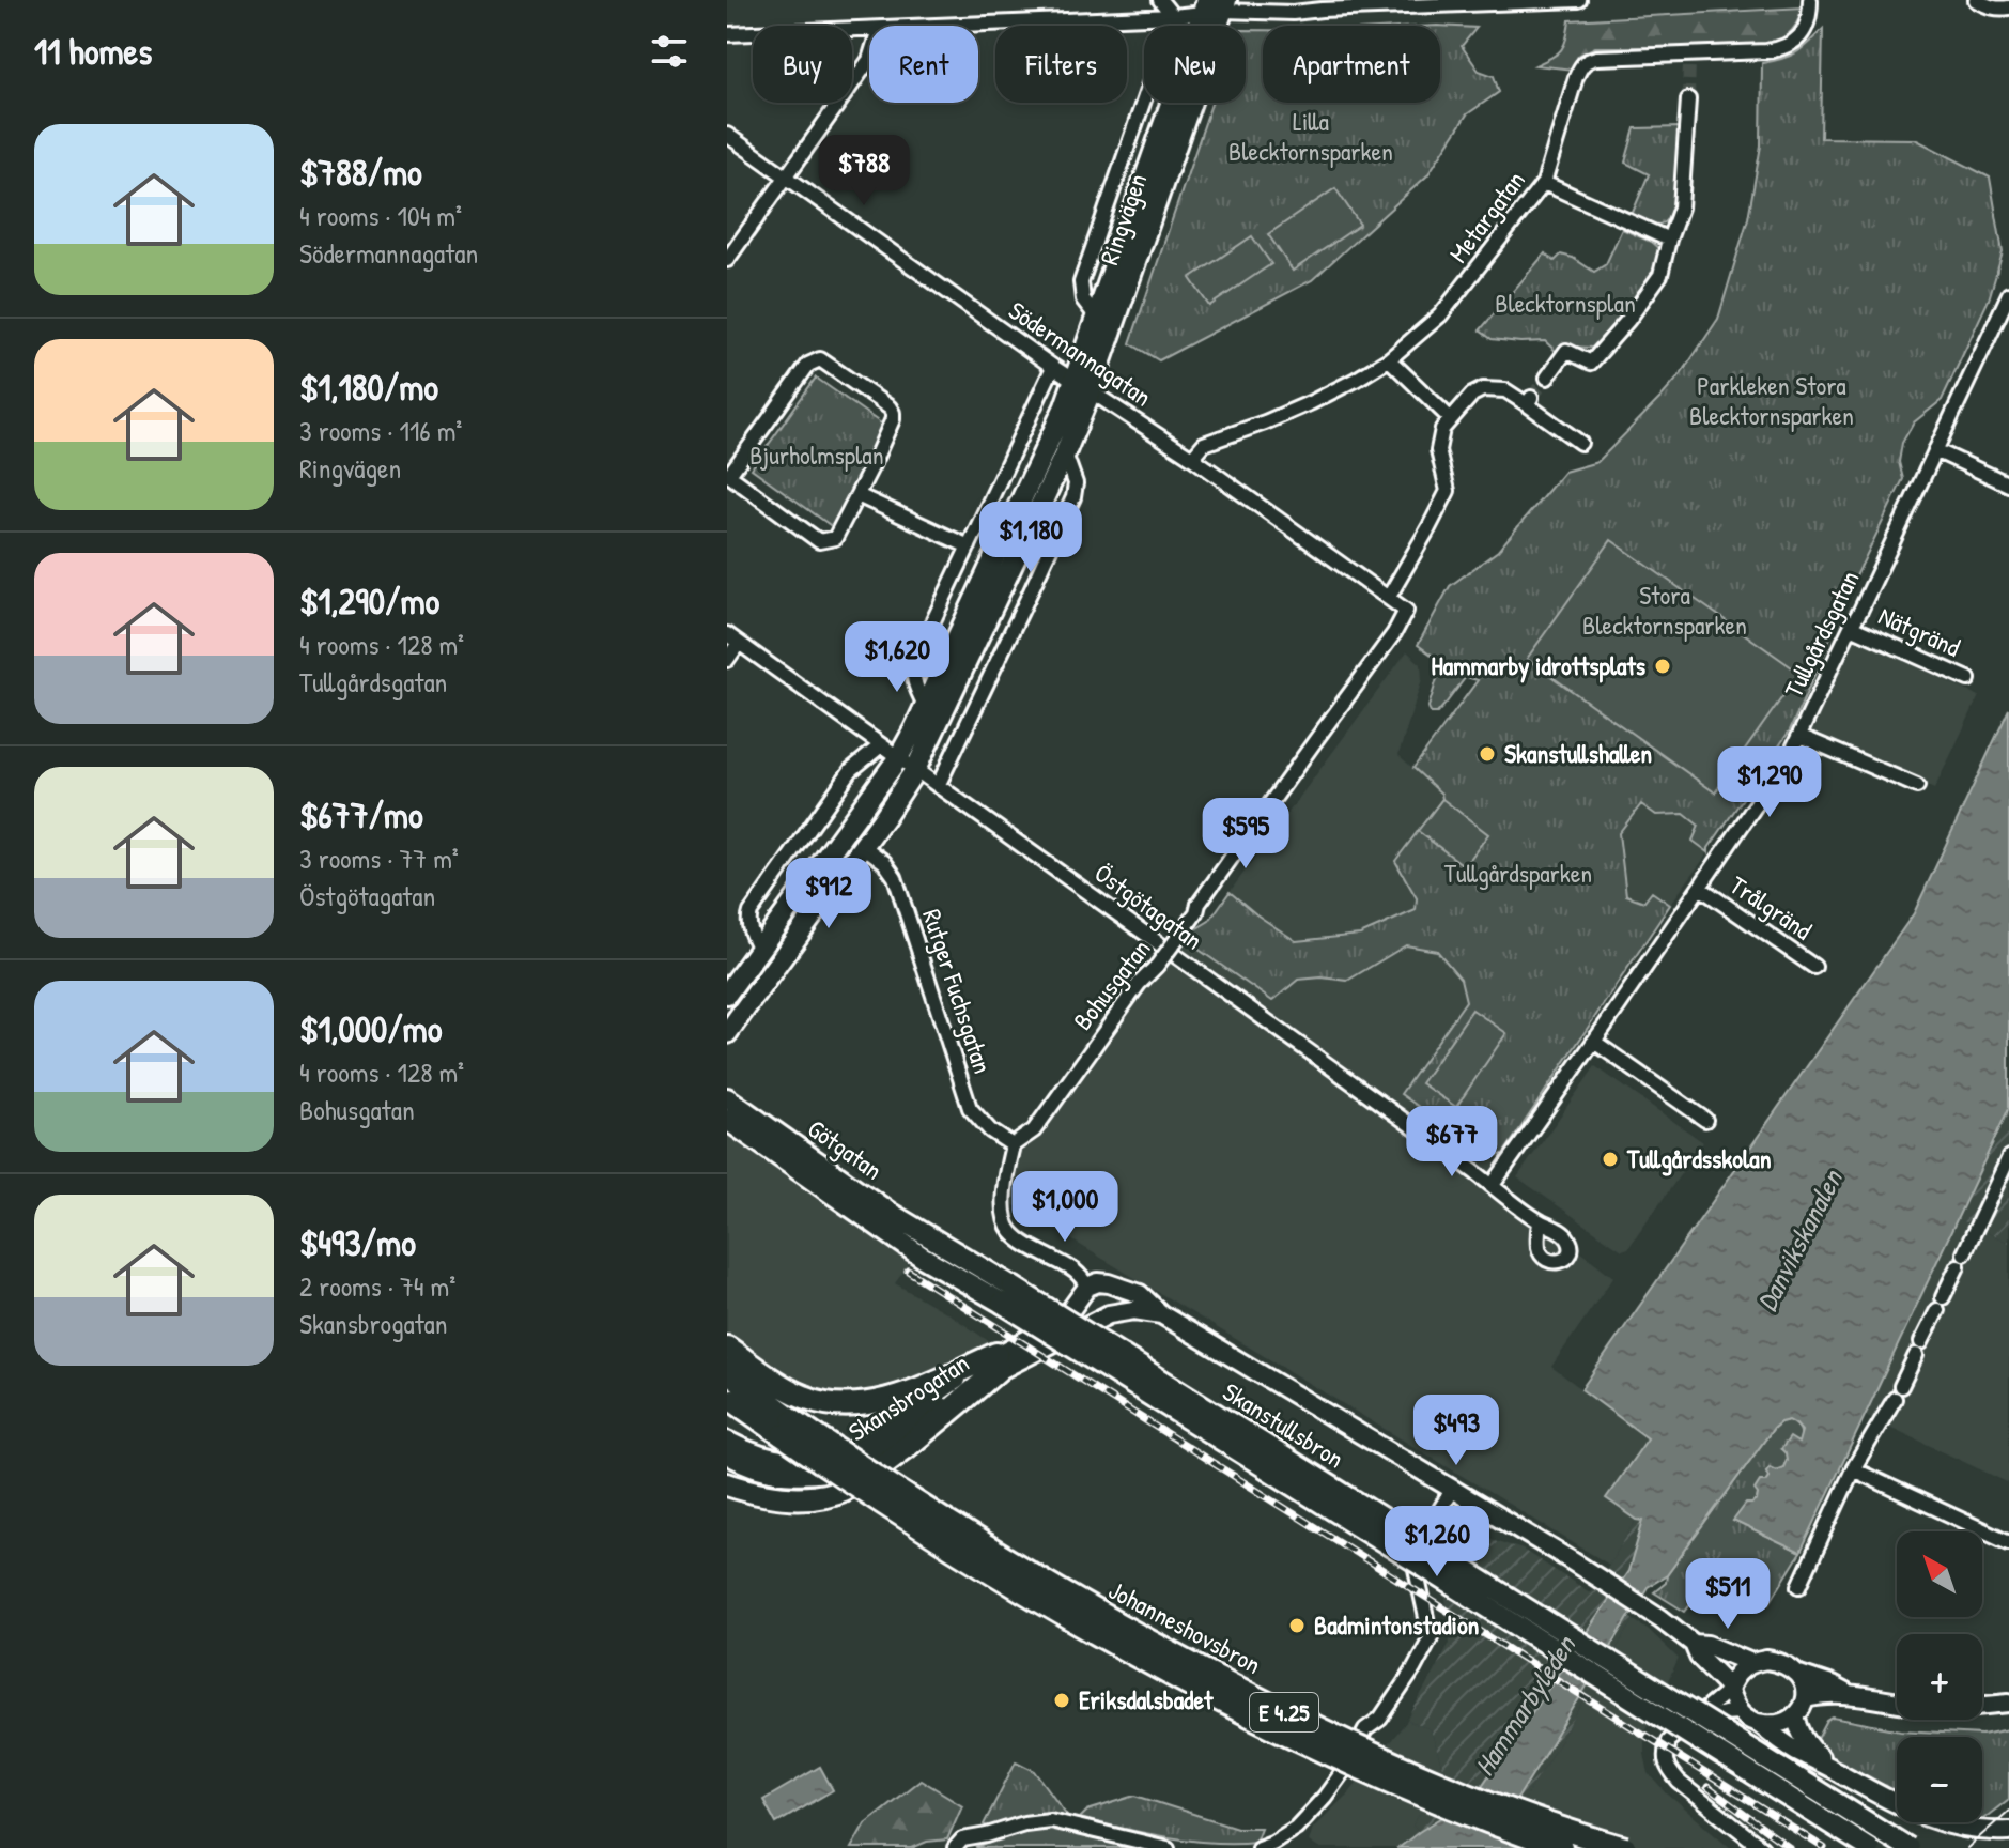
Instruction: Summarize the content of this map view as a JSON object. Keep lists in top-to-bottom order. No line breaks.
{"streets":{"highway":["Johanneshovsbron","E 4.25"],"main road":["Ringvägen","Götgatan","Skanstullsbron"],"street":["Metargatan","Södermannagatan","Nätgränd","Tullgårdsgatan","Östgötagatan","Trålgränd","Bohusgatan","Rutger Fuchsgatan","Skansbrogatan"]},"crossings":[["Metargatan","Södermannagatan"],["Ringvägen","Södermannagatan"],["Ringvägen","Östgötagatan"],["Ringvägen","Rutger Fuchsgatan"],["Södermannagatan","Bohusgatan"],["Nätgränd","Tullgårdsgatan"],["Tullgårdsgatan","Östgötagatan"],["Tullgårdsgatan","Trålgränd"],["Bohusgatan","Rutger Fuchsgatan"],["Götgatan","Skanstullsbron"],["Johanneshovsbron","E 4.25"]],"water":["Danvikskanalen","Hammarbyleden"],"parks":["Lilla Blecktornsparken","Blecktornsplan","Parkleken Stora Blecktornsparken","Bjurholmsplan","Stora Blecktornsparken","Tullgårdsparken"],"places":["Hammarby idrottsplats","Skanstullshallen","Tullgårdsskolan","Badmintonstadion","Eriksdalsbadet"],"north":"top left","page":{"heading":"11 homes","chip":["Buy","Rent","Filters","New","Apartment"],"list":[{"name":"$788/mo","note":"4 rooms · 104 m² · Södermannagatan"},{"name":"$1,180/mo","note":"3 rooms · 116 m² · Ringvägen"},{"name":"$1,290/mo","note":"4 rooms · 128 m² · Tullgårdsgatan"},{"name":"$677/mo","note":"3 rooms · 77 m² · Östgötagatan"},{"name":"$1,000/mo","note":"4 rooms · 128 m² · Bohusgatan"},{"name":"$493/mo","note":"2 rooms · 74 m² · Skansbrogatan"}],"price":["$788","$1,180","$1,620","$1,290","$595","$912","$677","$1,000","$493","$1,260","$511"],"map_buttons":["+","−"]}}
